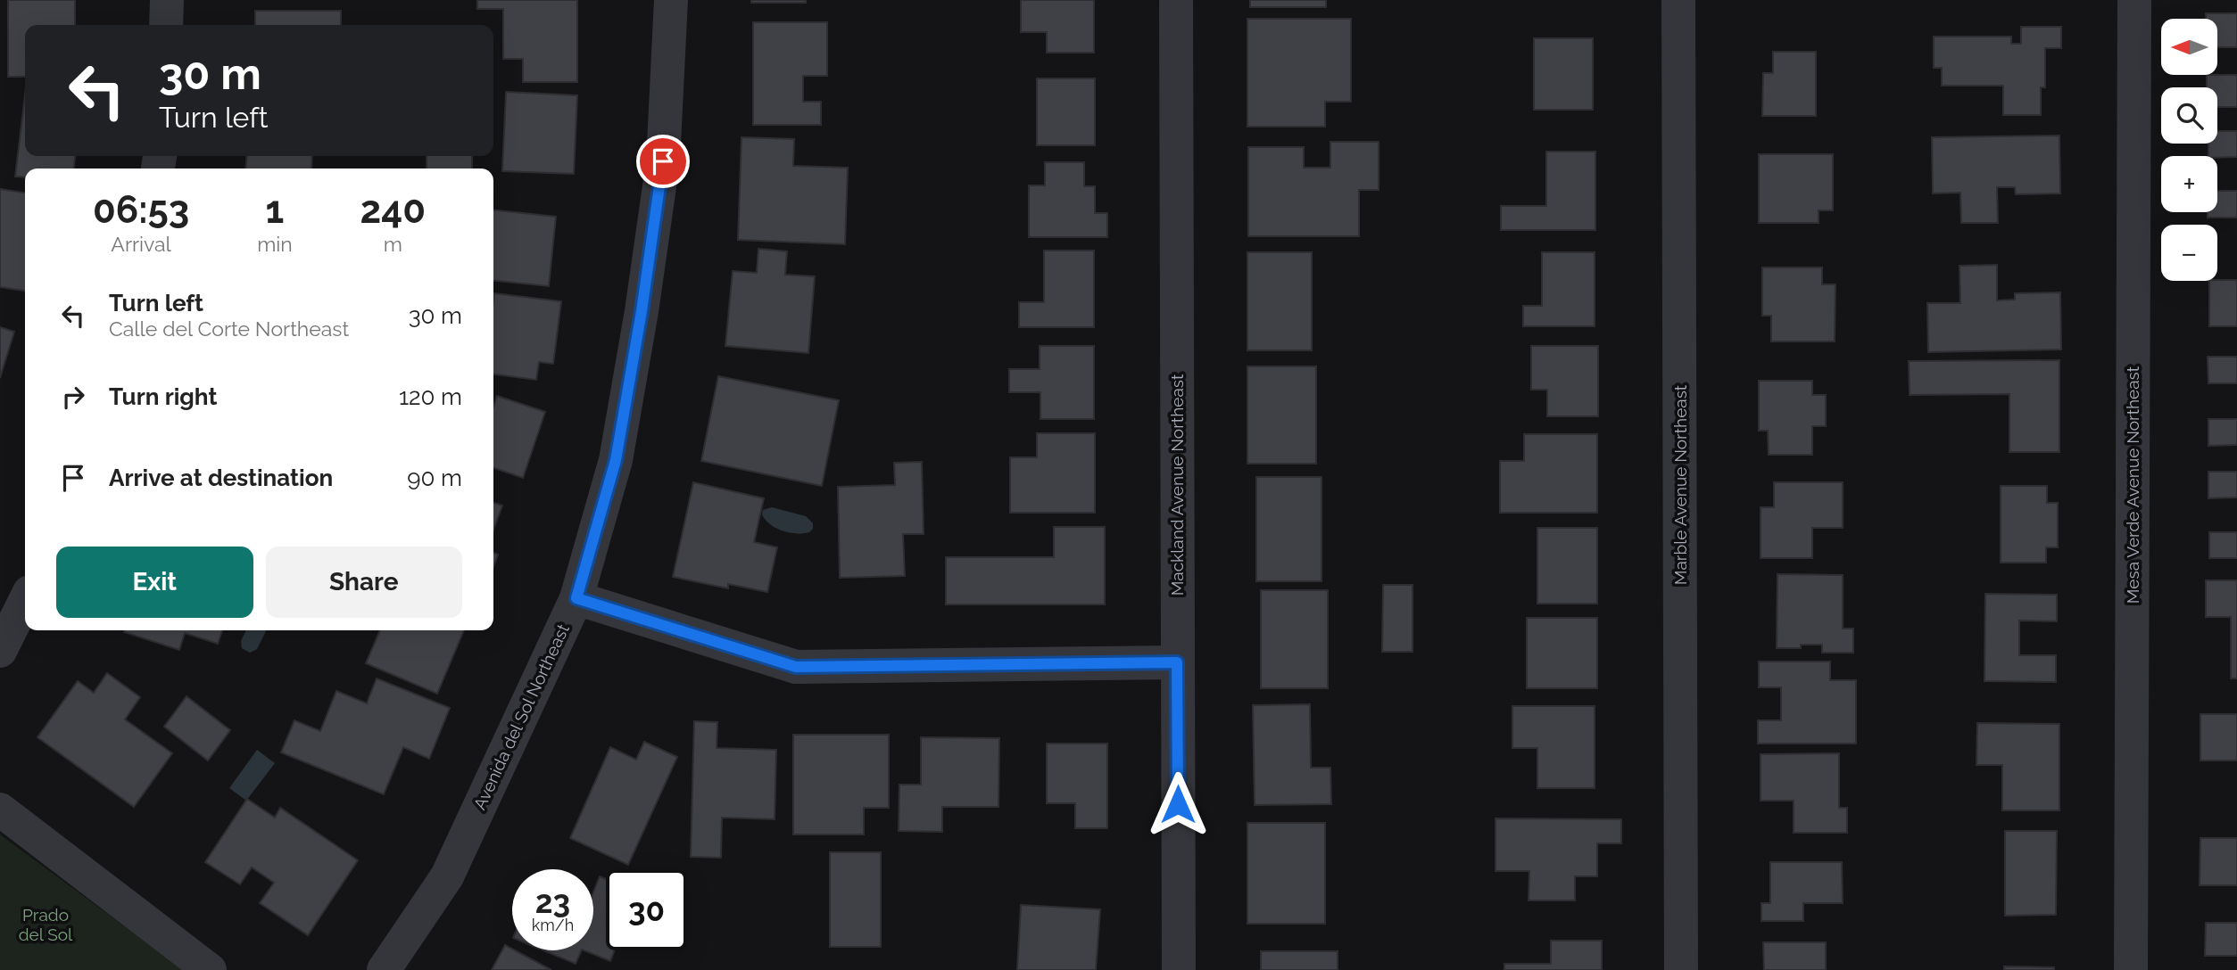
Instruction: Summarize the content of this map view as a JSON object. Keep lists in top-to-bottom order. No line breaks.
{"streets":{"street":["Mackland Avenue Northeast","Marble Avenue Northeast","Mesa Verde Avenue Northeast","Avenida del Sol Northeast"]},"parks":["Prado del Sol"],"north":"left","page":{"map_buttons":["+","−"],"turn":["30 m","Turn left"],"eta":["06:53","Arrival","1","min","240","m"],"list":[{"name":"Turn left","note":"Calle del Corte Northeast","value":"30 m"},{"name":"Turn right","value":"120 m"},{"name":"Arrive at destination","value":"90 m"}],"buttons":["Exit","Share"],"speed":"23 km/h","limit":"30"}}
